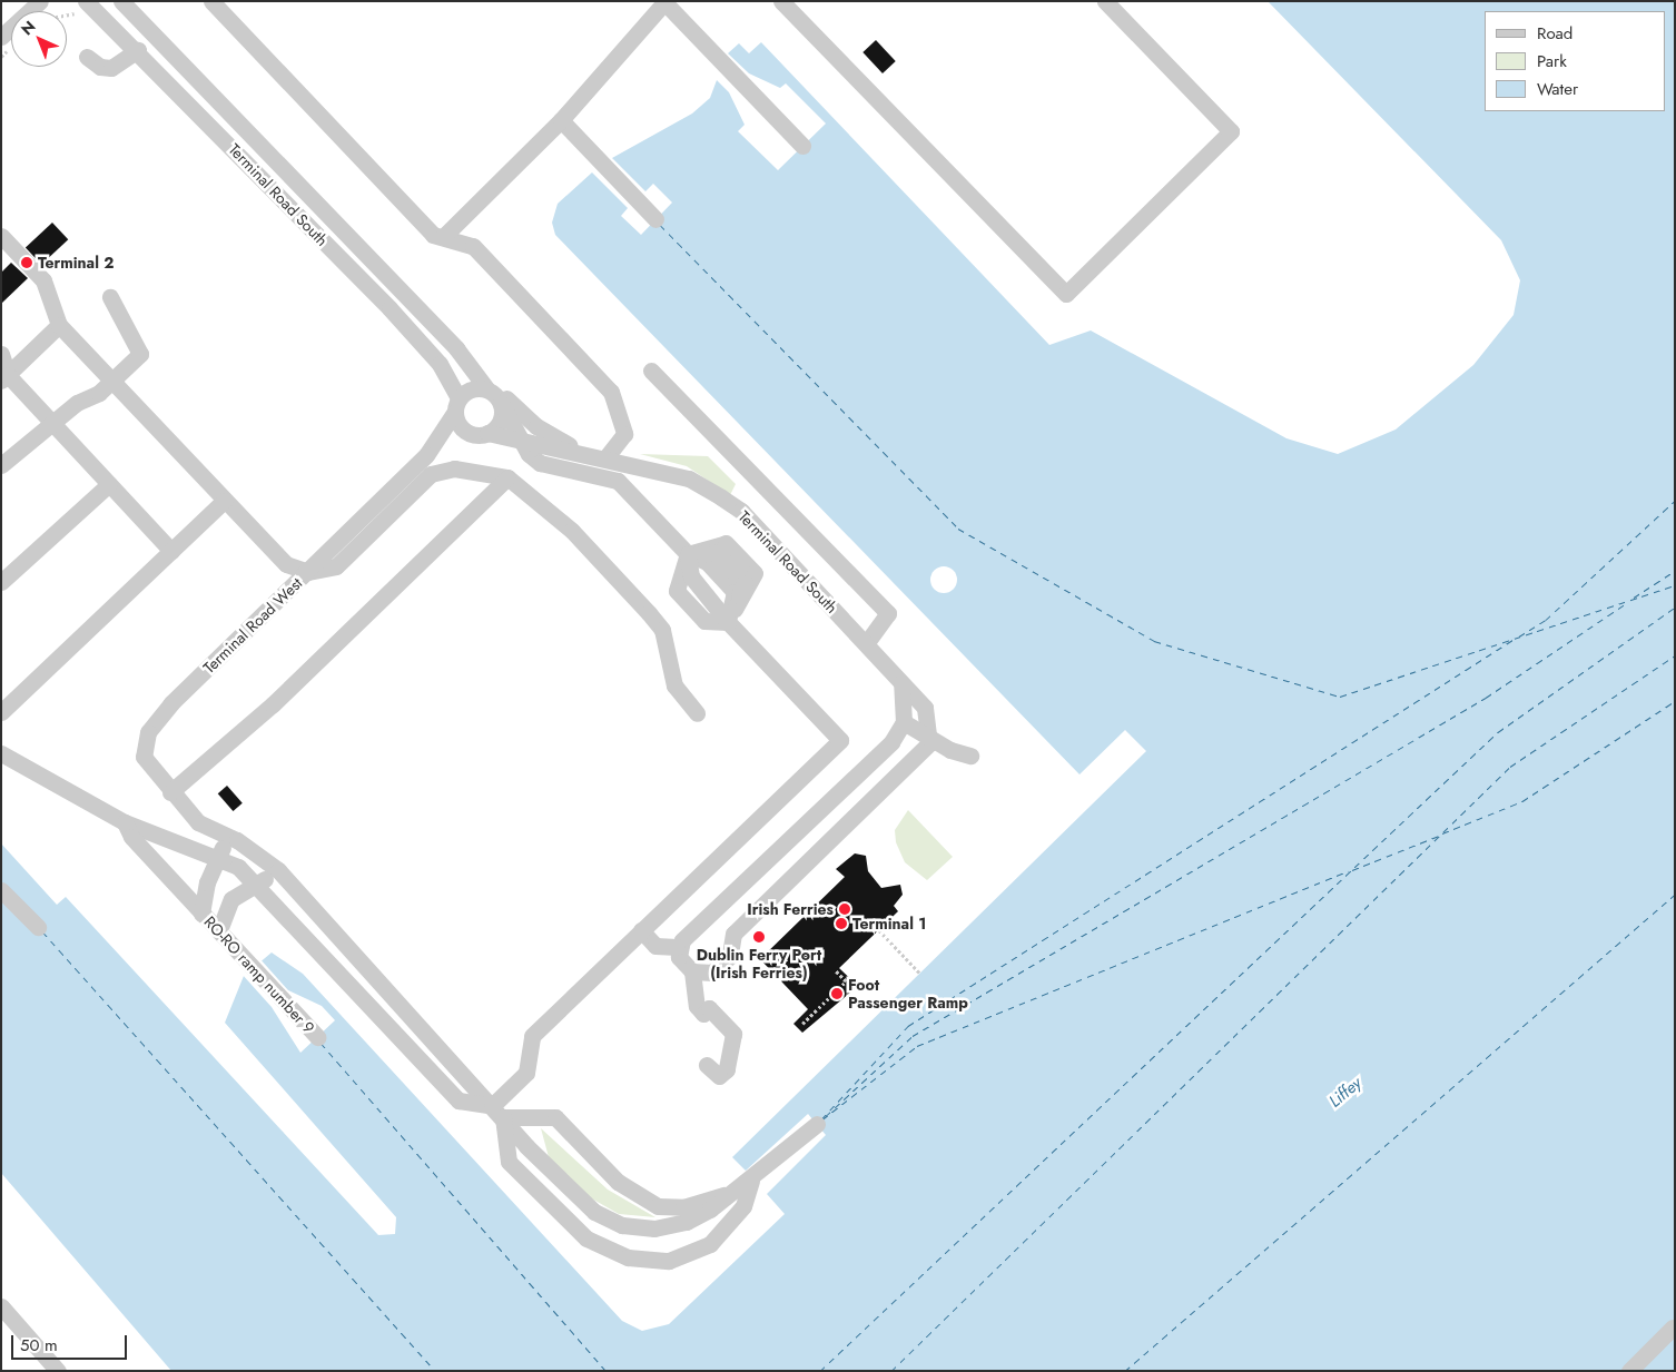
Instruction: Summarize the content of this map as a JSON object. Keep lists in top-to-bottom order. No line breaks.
{"streets":{"street":["Terminal Road South","Terminal Road West","RO-RO ramp number 9"]},"crossings":[["Terminal Road South","Terminal Road West"]],"water":["Liffey"],"places":["Terminal 2","Irish Ferries","Terminal 1","Dublin Ferry Port (Irish Ferries)","Foot Passenger Ramp"],"legend":["Road","Park","Water"],"scale_bar":"50 m","north":"top left"}
